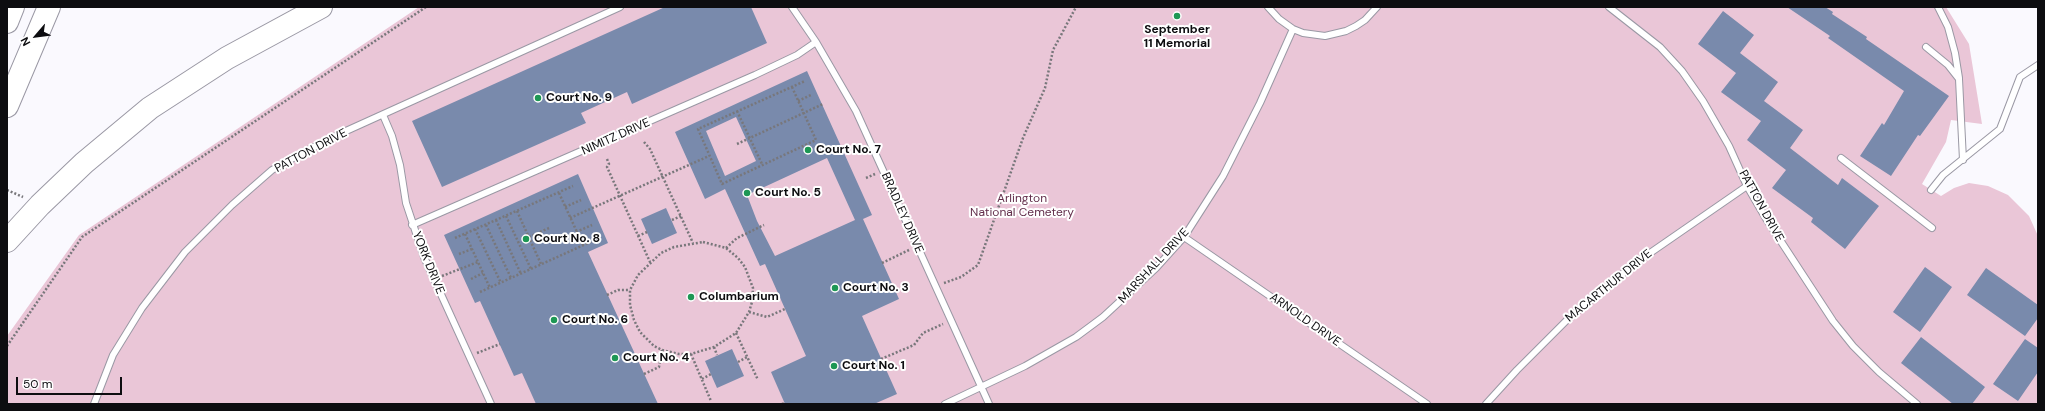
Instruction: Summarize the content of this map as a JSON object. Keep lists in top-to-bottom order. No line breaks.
{"streets":{"lane":["NIMITZ DRIVE","PATTON DRIVE","BRADLEY DRIVE","YORK DRIVE","MARSHALL DRIVE","MACARTHUR DRIVE","ARNOLD DRIVE"]},"crossings":[["NIMITZ DRIVE","BRADLEY DRIVE"],["NIMITZ DRIVE","YORK DRIVE"],["PATTON DRIVE","YORK DRIVE"],["PATTON DRIVE","MACARTHUR DRIVE"],["BRADLEY DRIVE","MARSHALL DRIVE"],["MARSHALL DRIVE","ARNOLD DRIVE"]],"parks":["Arlington National Cemetery"],"places":["September 11 Memorial","Court No. 9","Court No. 7","Court No. 5","Court No. 8","Court No. 3","Columbarium","Court No. 6","Court No. 4","Court No. 1"],"scale_bar":"50 m","north":"bottom left"}
